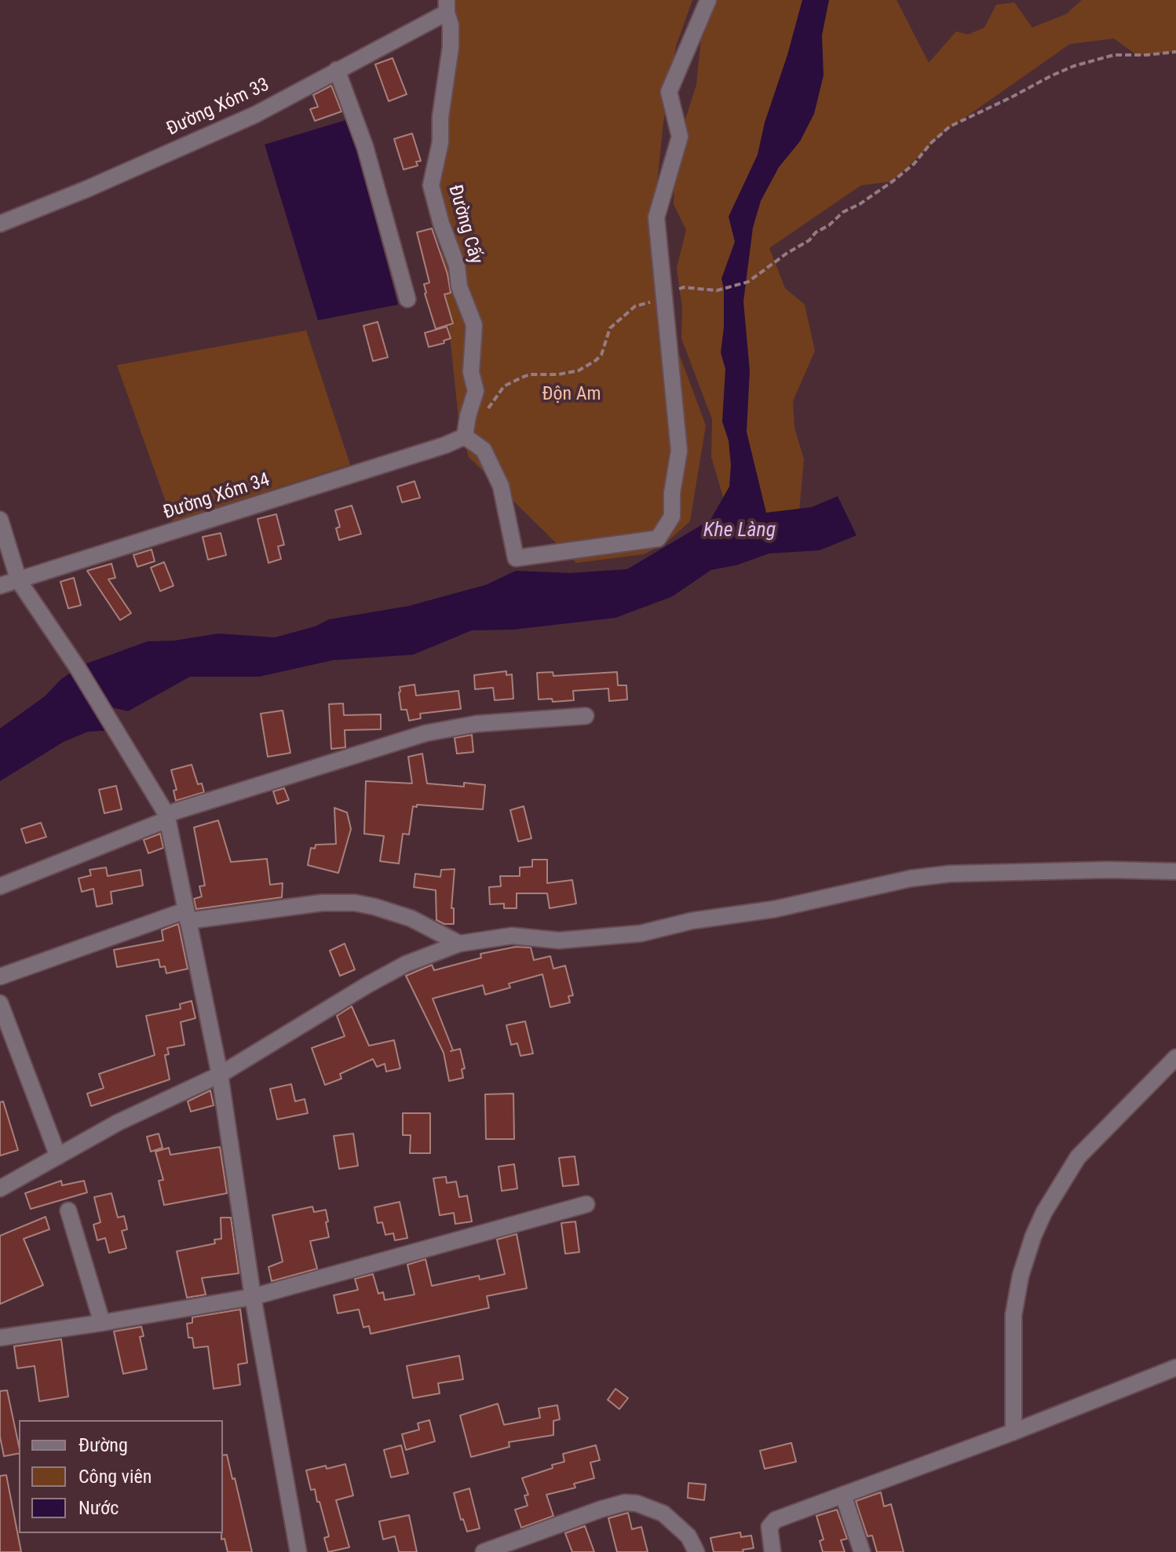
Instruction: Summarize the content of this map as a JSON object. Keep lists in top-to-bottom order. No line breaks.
{"streets":{"street":["Đường Xóm 33","Đường Cấy","Đường Xóm 34"]},"crossings":[["Đường Xóm 33","Đường Cấy"],["Đường Cấy","Đường Xóm 34"]],"water":["Khe Làng"],"parks":["Độn Am"],"legend":["Đường","Công viên","Nước"]}
